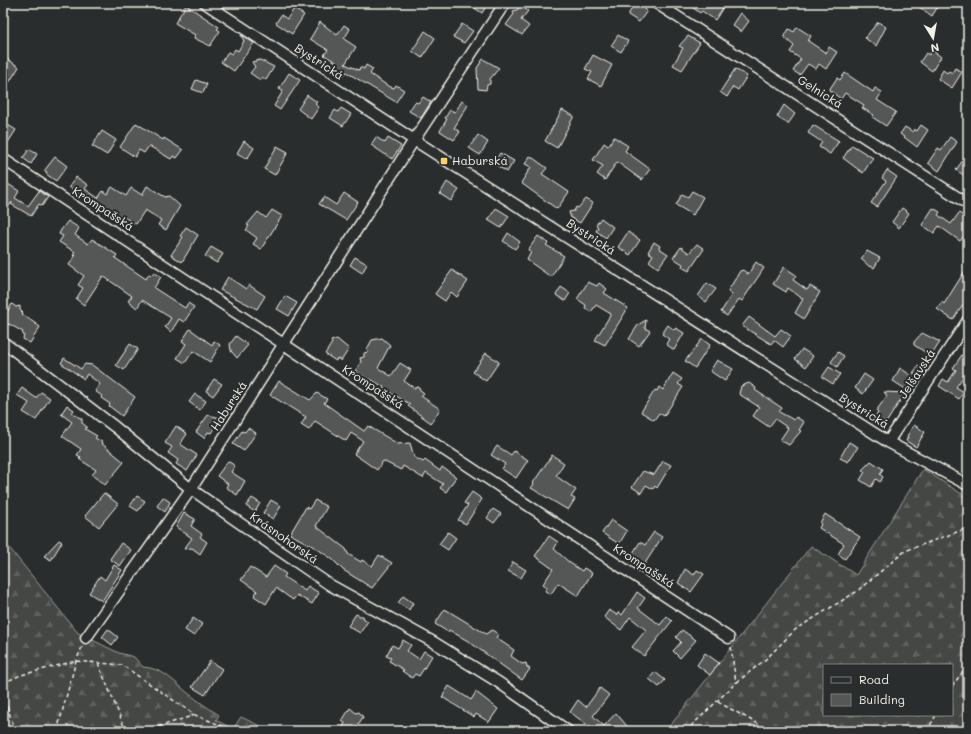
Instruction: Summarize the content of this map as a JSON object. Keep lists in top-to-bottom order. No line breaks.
{"streets":{"street":["Bystrická","Gelnická","Krompašská","Jelšavská","Haburská","Krásnohorská"]},"crossings":[["Bystrická","Jelšavská"],["Bystrická","Haburská"],["Krompašská","Haburská"],["Haburská","Krásnohorská"]],"places":{"transit":["Haburská"]},"legend":["Road","Building"],"north":"bottom"}
